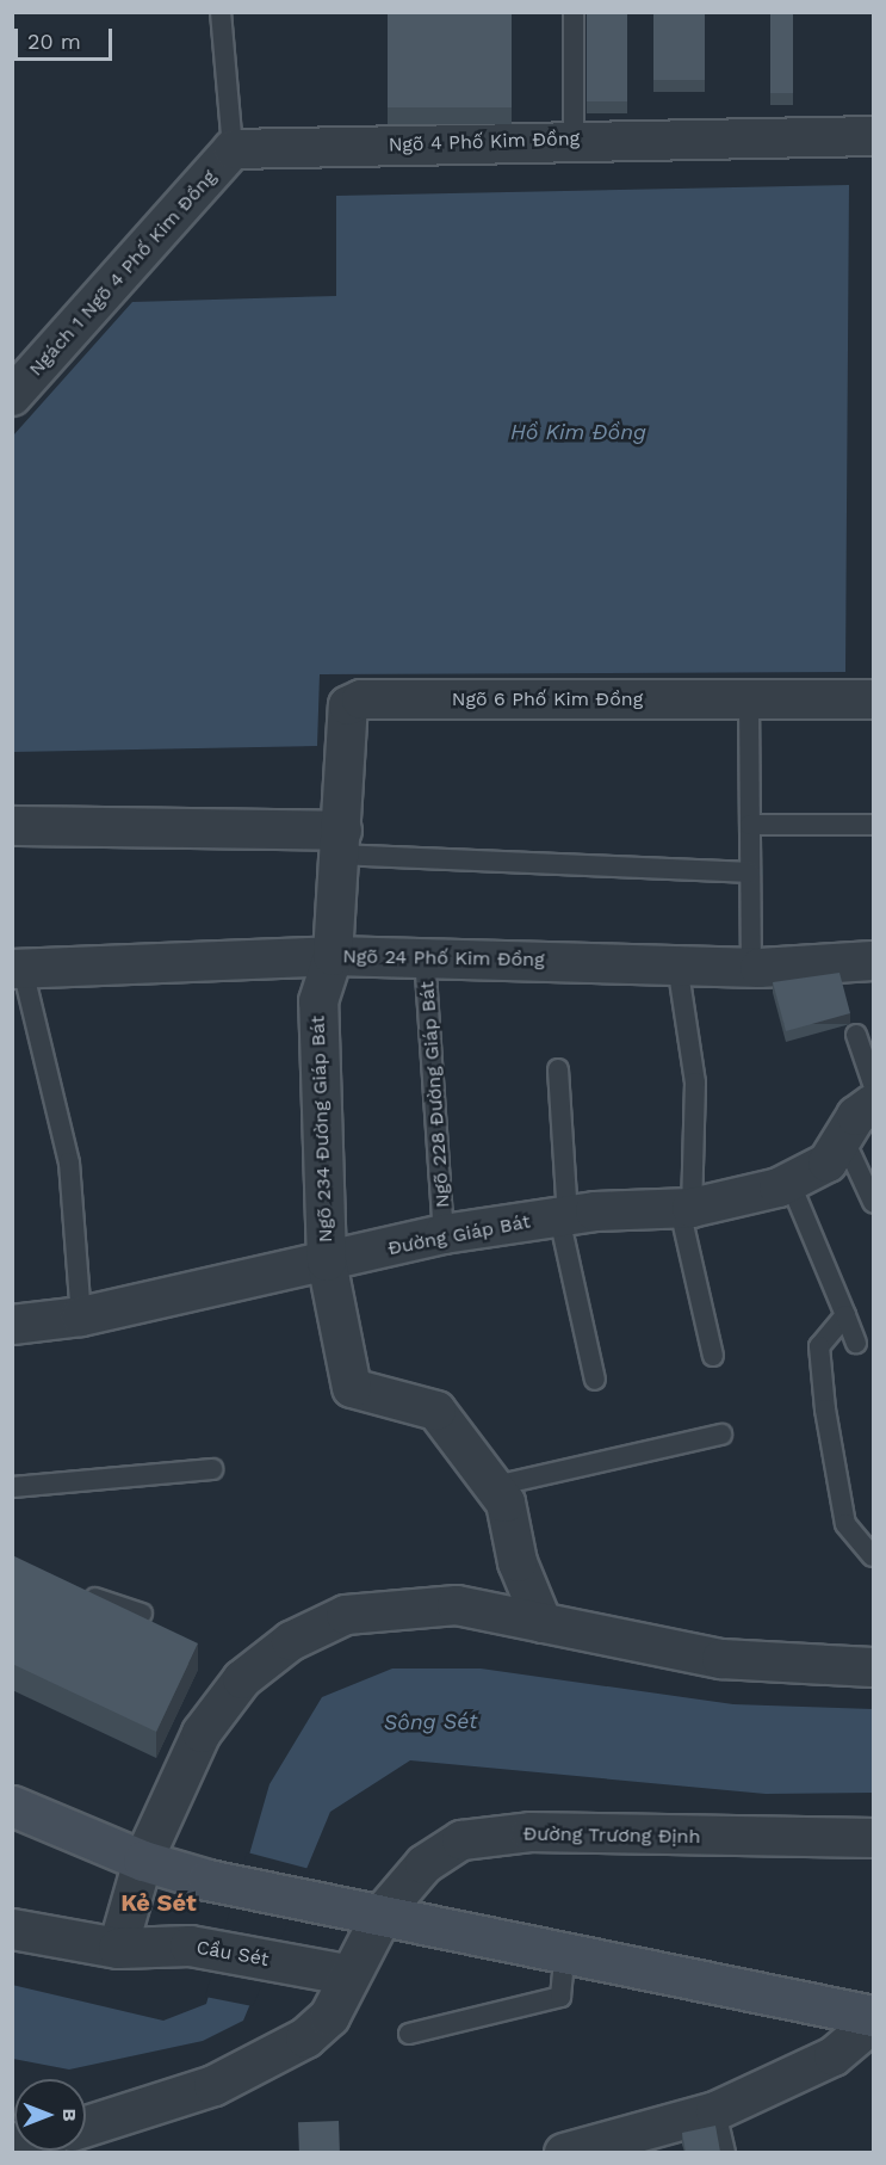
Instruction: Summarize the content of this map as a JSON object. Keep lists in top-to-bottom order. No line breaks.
{"streets":{"street":["Ngõ 4 Phố Kim Đồng","Ngách 1 Ngõ 4 Phố Kim Đồng","Ngõ 6 Phố Kim Đồng","Ngõ 24 Phố Kim Đồng","Ngõ 234 Đường Giáp Bát","Đường Giáp Bát","Đường Trương Định","Cầu Sét"],"lane":["Ngõ 228 Đường Giáp Bát"]},"crossings":[["Ngõ 4 Phố Kim Đồng","Ngách 1 Ngõ 4 Phố Kim Đồng"],["Ngõ 6 Phố Kim Đồng","Ngõ 24 Phố Kim Đồng"],["Ngõ 6 Phố Kim Đồng","Ngõ 234 Đường Giáp Bát"],["Ngõ 24 Phố Kim Đồng","Ngõ 228 Đường Giáp Bát"],["Ngõ 24 Phố Kim Đồng","Ngõ 234 Đường Giáp Bát"],["Ngõ 228 Đường Giáp Bát","Đường Giáp Bát"],["Ngõ 234 Đường Giáp Bát","Đường Giáp Bát"]],"districts":["Kẻ Sét"],"water":["Hồ Kim Đồng","Sông Sét"],"scale_bar":"20 m","north":"right"}
